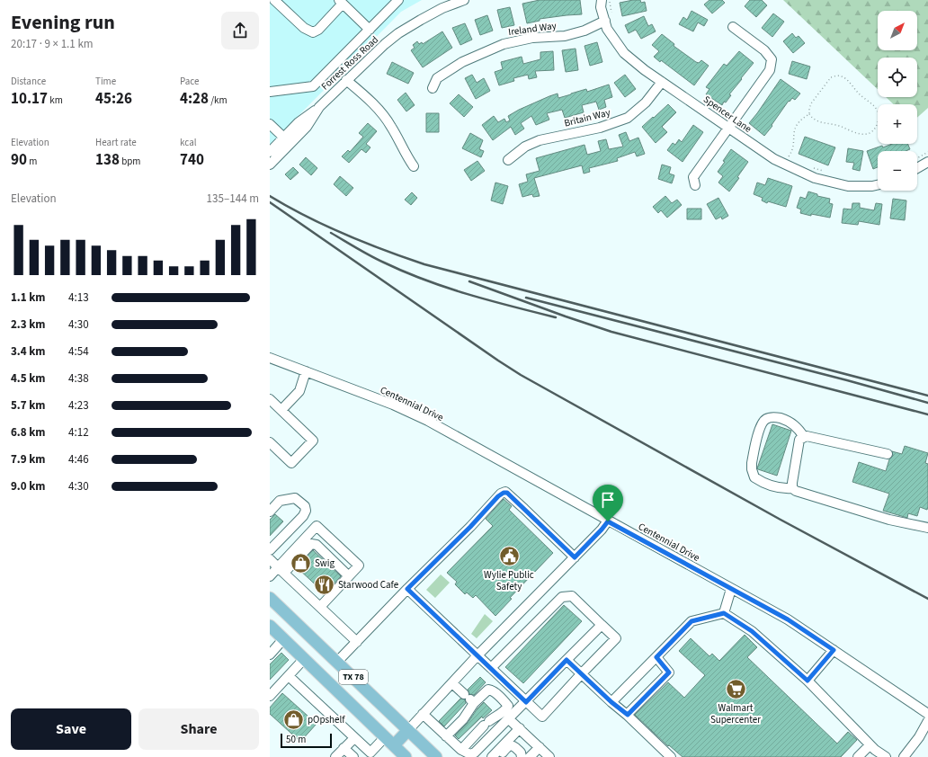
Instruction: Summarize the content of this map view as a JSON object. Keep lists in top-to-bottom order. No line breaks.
{"streets":{"main road":["TX 78"],"street":["Ireland Way","Forrest Ross Road","Spencer Lane","Britain Way","Centennial Drive"]},"crossings":[["Ireland Way","Spencer Lane"],["Spencer Lane","Britain Way"]],"places":{"public building":["Wylie Public Safety"],"shop":["Swig","pOpshelf"],"restaurant":["Starwood Cafe"],"supermarket":["Walmart Supercenter"]},"scale_bar":"50 m","north":"top right","page":{"heading":["Evening run","20:17 · 9 × 1.1 km"],"map_buttons":["+","−"],"stats":[["Distance","10.17 km"],["Time","45:26"],["Pace","4:28 /km"],["Elevation","90 m"],["Heart rate","138 bpm"],["kcal","740"]],"chart":["Elevation","135–144 m"],"list":[{"name":"1.1 km","note":"4:13"},{"name":"2.3 km","note":"4:30"},{"name":"3.4 km","note":"4:54"},{"name":"4.5 km","note":"4:38"},{"name":"5.7 km","note":"4:23"},{"name":"6.8 km","note":"4:12"},{"name":"7.9 km","note":"4:46"},{"name":"9.0 km","note":"4:30"}],"buttons":["Save","Share"],"scale":"50 m"}}
